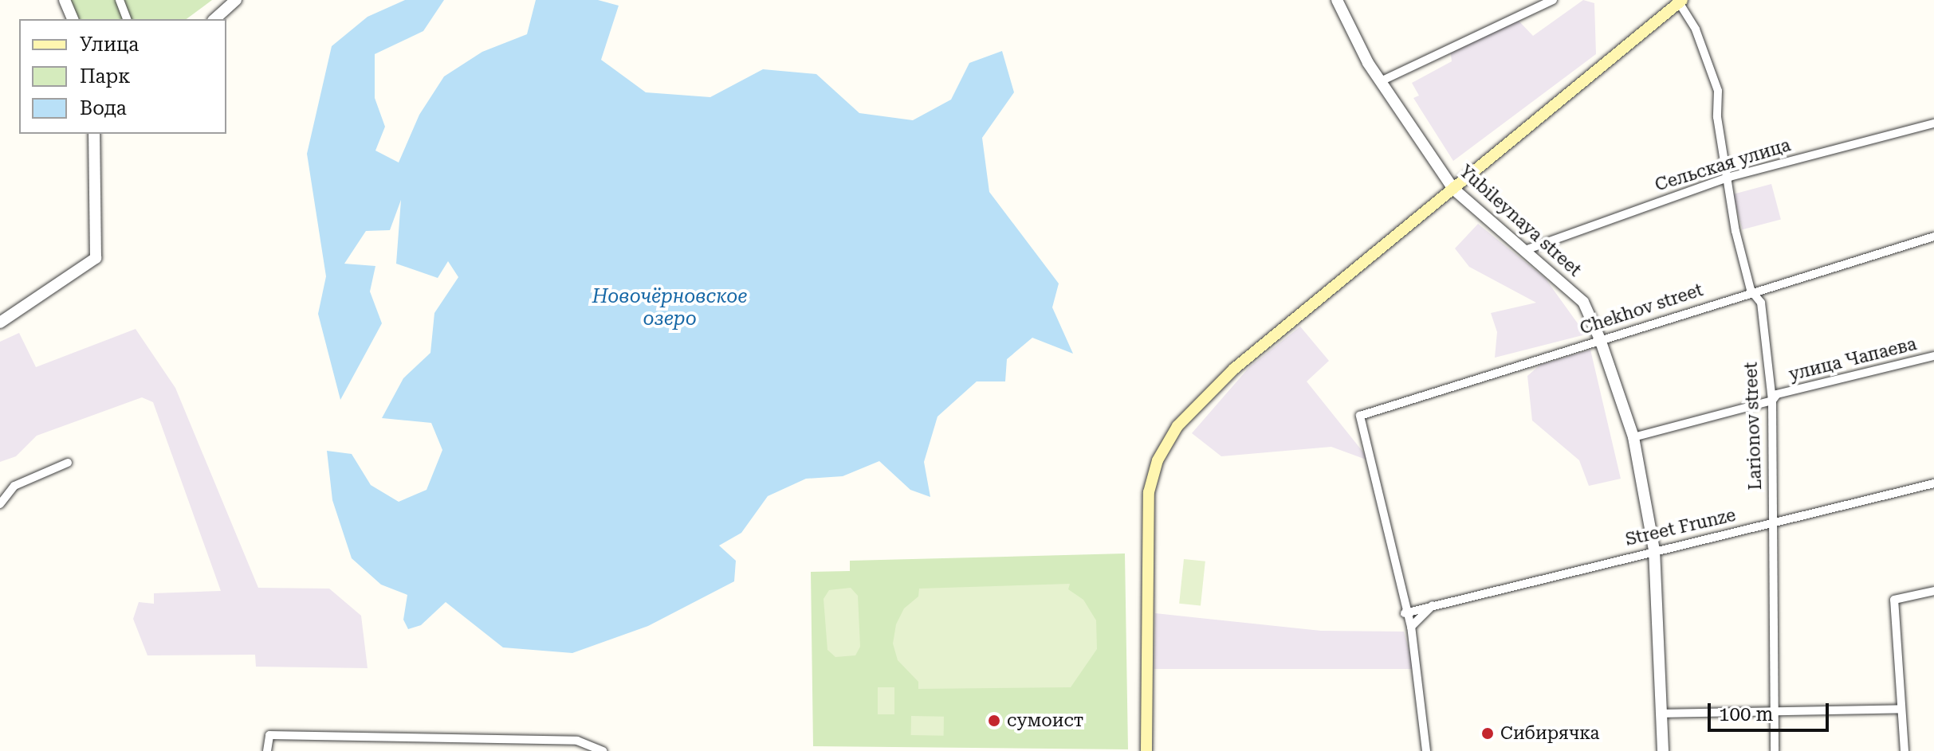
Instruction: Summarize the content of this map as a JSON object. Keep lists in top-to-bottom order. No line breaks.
{"streets":{"street":["Сельская улица","Yubileynaya street","Chekhov street","улица Чапаева","Larionov street","Street Frunze"]},"crossings":[["Сельская улица","Yubileynaya street"],["Сельская улица","Larionov street"],["Yubileynaya street","Chekhov street"],["Yubileynaya street","улица Чапаева"],["Yubileynaya street","Street Frunze"],["Chekhov street","Larionov street"],["Chekhov street","Street Frunze"],["улица Чапаева","Larionov street"],["Larionov street","Street Frunze"]],"water":["Новочёрновское озеро"],"places":["сумоист","Сибирячка"],"legend":["Улица","Парк","Вода"],"scale_bar":"100 m"}
